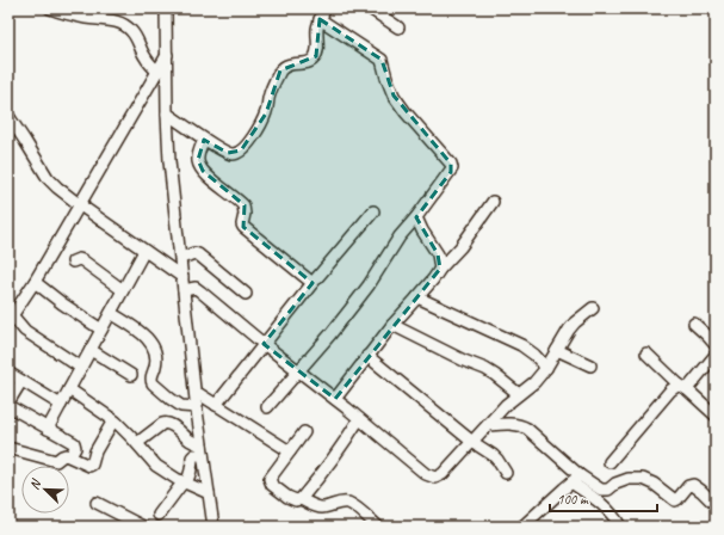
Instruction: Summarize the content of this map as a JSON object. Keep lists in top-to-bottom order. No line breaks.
{"scale_bar":"100 m","north":"top left"}
